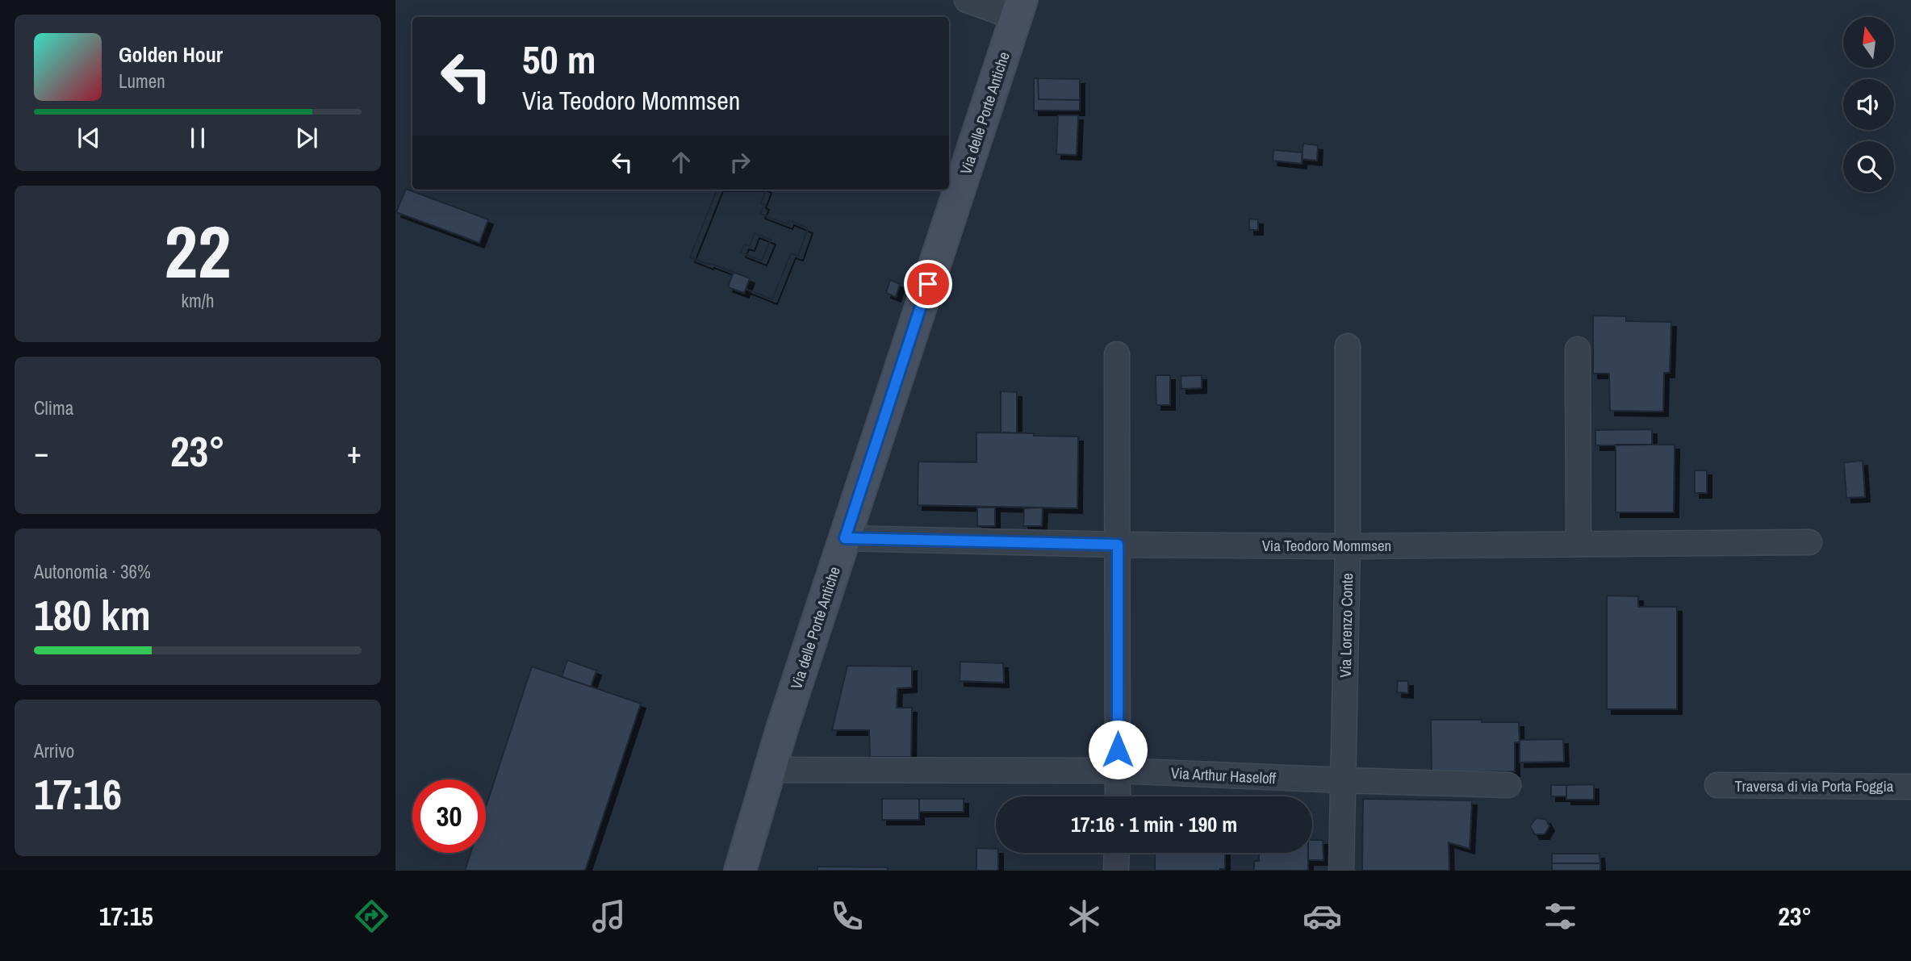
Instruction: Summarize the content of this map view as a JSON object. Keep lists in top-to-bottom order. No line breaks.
{"streets":{"main road":["Via delle Porte Antiche"],"street":["Via Teodoro Mommsen","Via Lorenzo Conte","Via Arthur Haseloff","Traversa di via Porta Foggia"]},"crossings":[["Via delle Porte Antiche","Via Teodoro Mommsen"],["Via delle Porte Antiche","Via Arthur Haseloff"],["Via Teodoro Mommsen","Via Lorenzo Conte"],["Via Lorenzo Conte","Via Arthur Haseloff"]],"north":"top","page":{"turn":["50 m","Via Teodoro Mommsen"],"song":["Golden Hour","Lumen"],"tile":[["22","km/h"],"Clima",["Autonomia · 36%","180 km"],["Arrivo","17:16"]],"heat":["−","23°","+"],"limit":"30","trip":"17:16 · 1 min · 190 m","tabs":["17:15","23°"]}}
